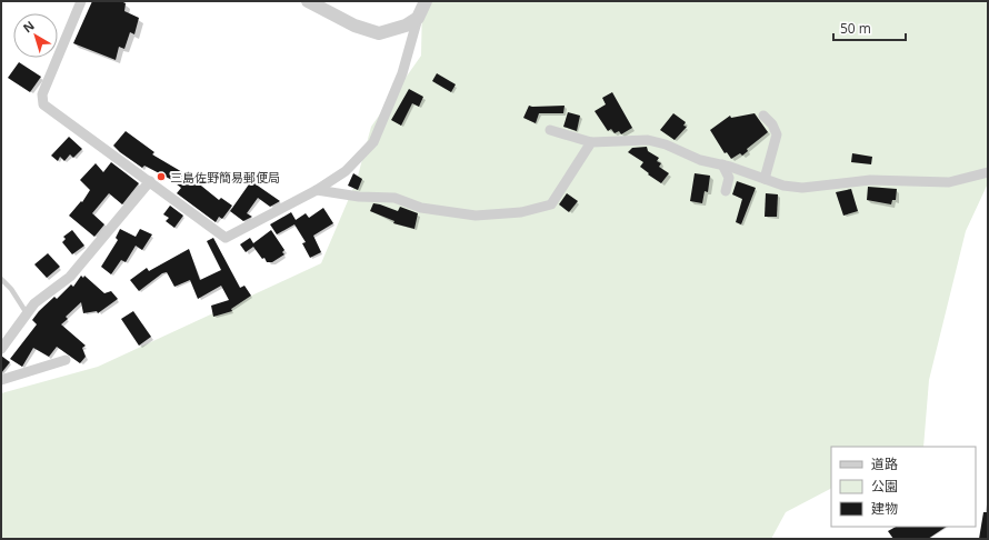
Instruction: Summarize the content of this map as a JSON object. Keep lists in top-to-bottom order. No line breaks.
{"places":["三島佐野簡易郵便局"],"legend":["道路","公園","建物"],"scale_bar":"50 m","north":"top left"}
